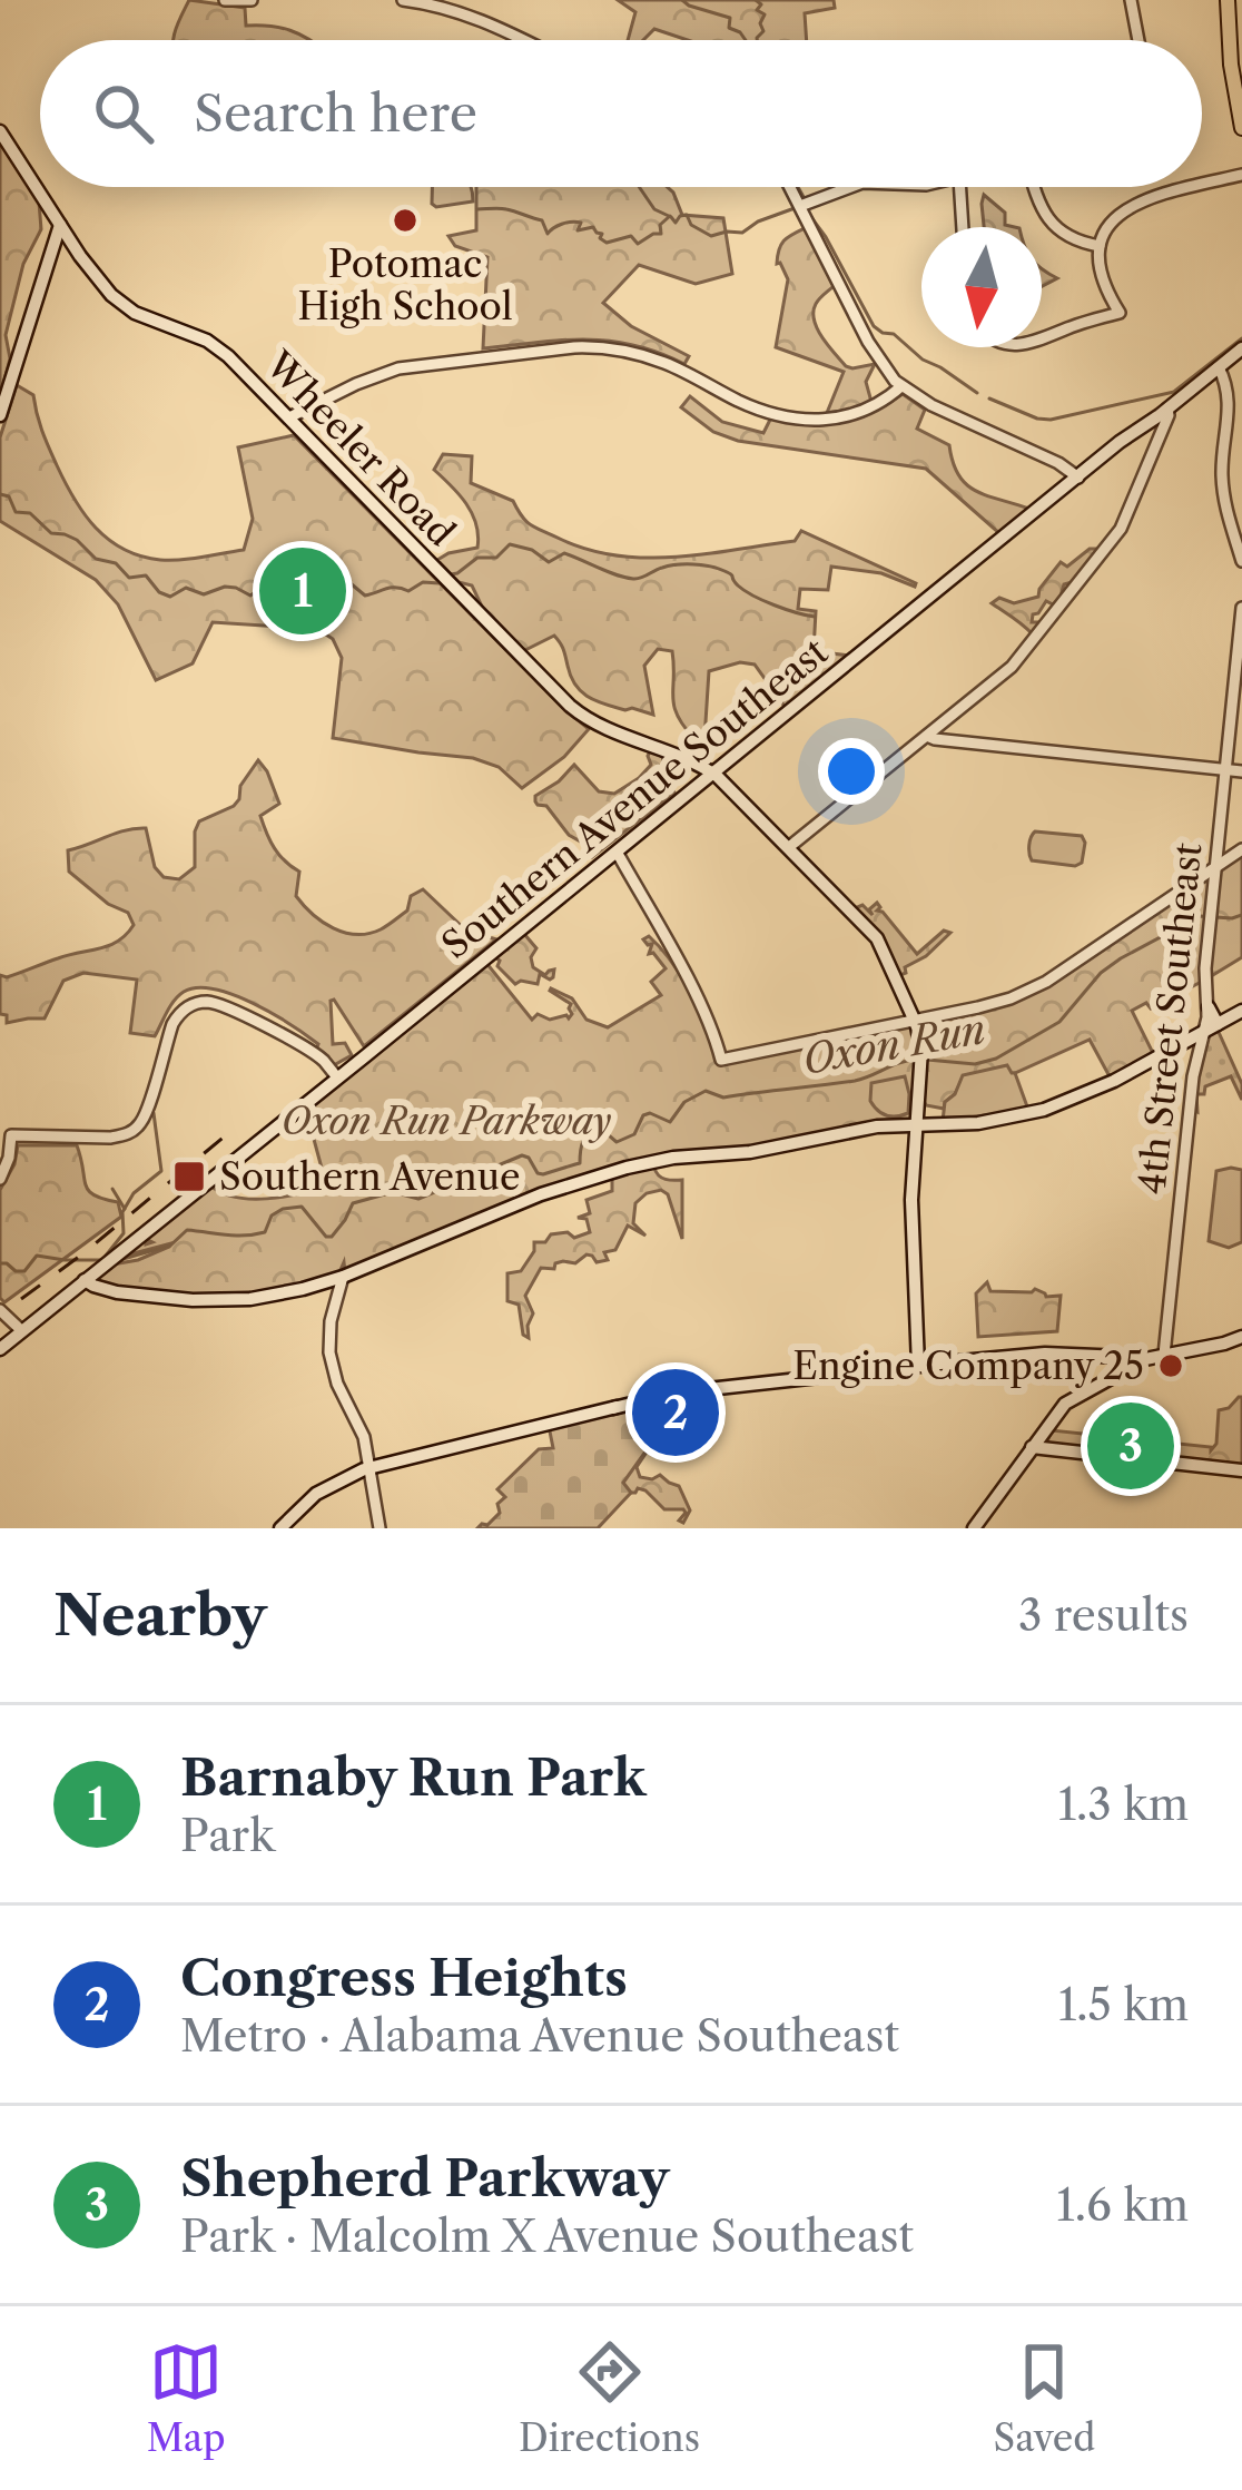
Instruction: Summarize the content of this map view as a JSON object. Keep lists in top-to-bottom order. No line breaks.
{"streets":{"main road":["Wheeler Road","Southern Avenue Southeast"],"street":["4th Street Southeast"]},"crossings":[["Wheeler Road","Southern Avenue Southeast"]],"water":["Oxon Run"],"parks":["Oxon Run Parkway"],"places":{"other":["Potomac High School","Engine Company 25"],"transit":["Southern Avenue"]},"north":"bottom","page":{"search":"Search here","pins":["1","2","3"],"heading":["Nearby","3 results"],"list":[{"mark":"1","name":"Barnaby Run Park","note":"Park","value":"1.3 km"},{"mark":"2","name":"Congress Heights","note":"Metro · Alabama Avenue Southeast","value":"1.5 km"},{"mark":"3","name":"Shepherd Parkway","note":"Park · Malcolm X Avenue Southeast","value":"1.6 km"}],"nav":["Map","Directions","Saved"]}}
